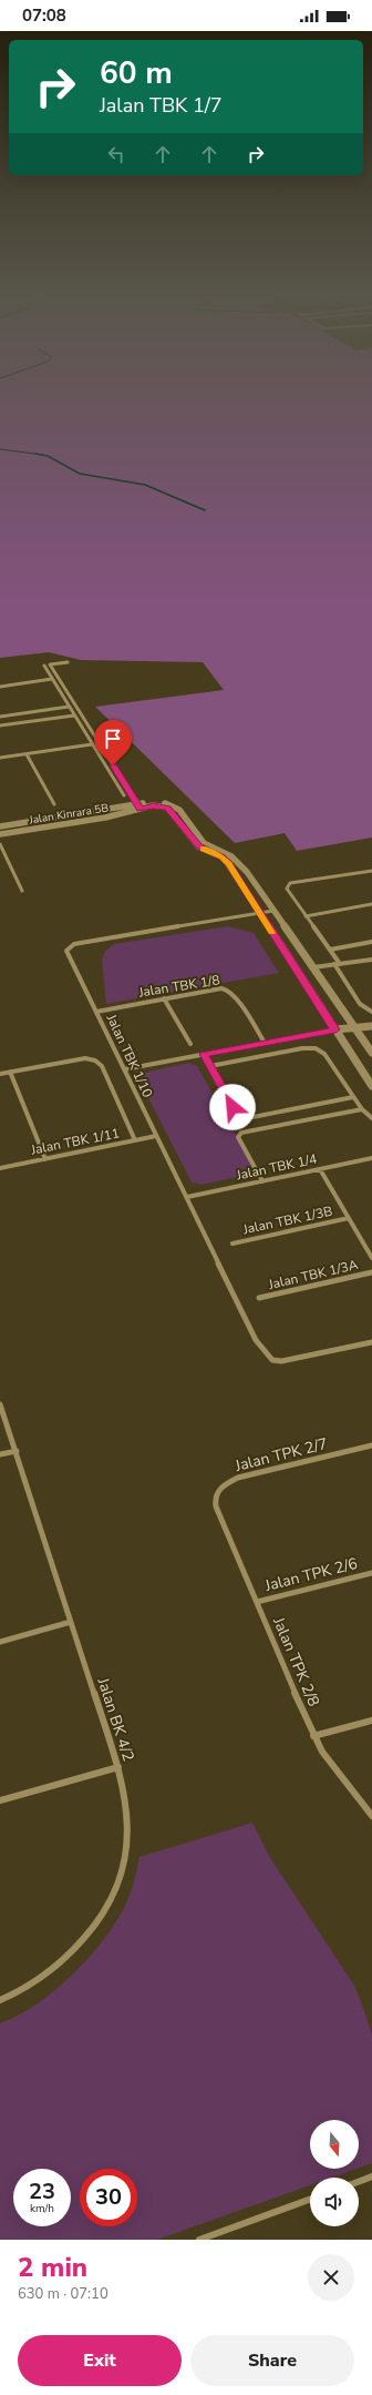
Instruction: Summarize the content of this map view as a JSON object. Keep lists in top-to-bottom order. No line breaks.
{"streets":{"street":["Jalan Kinrara 5B","Jalan TBK 1/8","Jalan TBK 1/10","Jalan TBK 1/11","Jalan TBK 1/4","Jalan TBK 1/3B","Jalan TBK 1/3A","Jalan TPK 2/7","Jalan TPK 2/6","Jalan TPK 2/8","Jalan BK 4/2"]},"crossings":[["Jalan TBK 1/8","Jalan TBK 1/10"],["Jalan TBK 1/10","Jalan TBK 1/11"],["Jalan TBK 1/10","Jalan TBK 1/4"],["Jalan TPK 2/7","Jalan TPK 2/8"],["Jalan TPK 2/6","Jalan TPK 2/8"]],"north":"bottom","page":{"status":"07:08","turn":["60 m","Jalan TBK 1/7"],"speed":"23 km/h","limit":"30","heading":["2 min","630 m · 07:10"],"buttons":["Exit","Share"]}}
